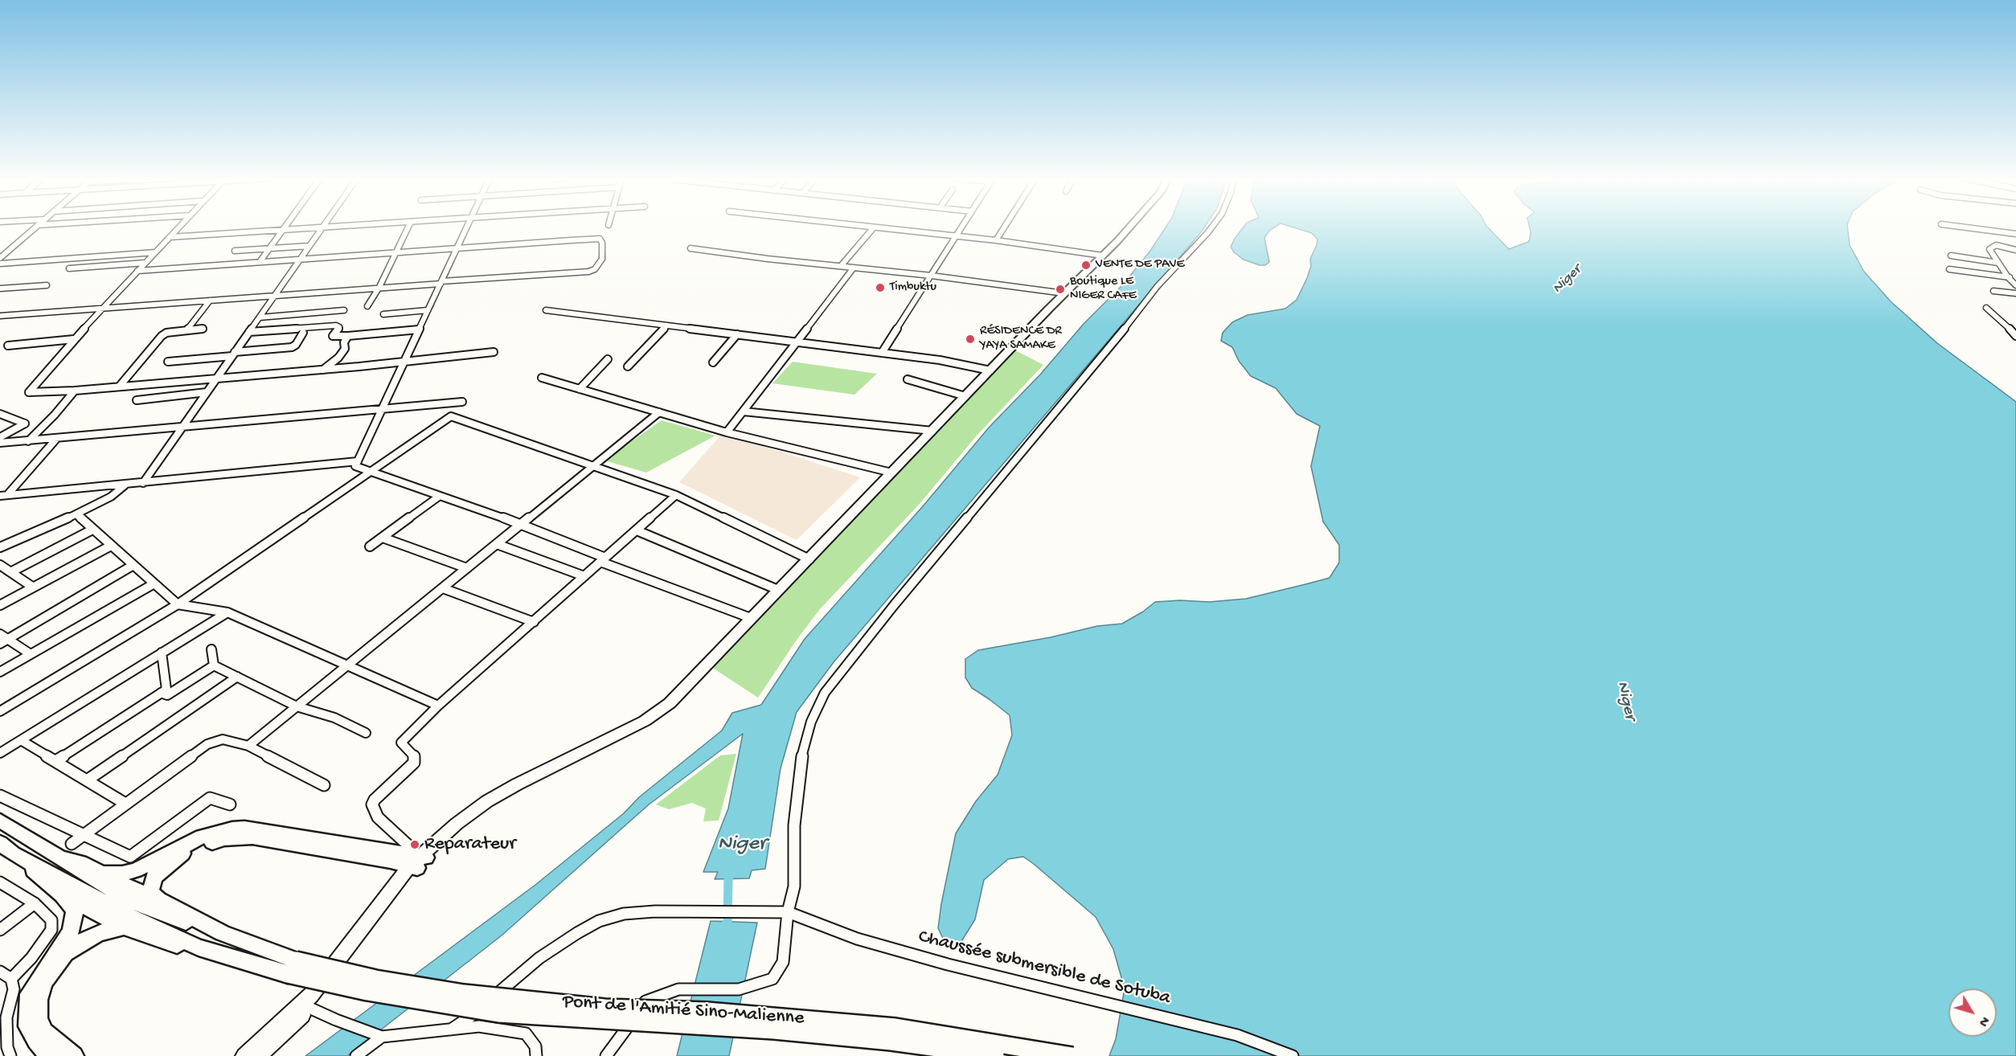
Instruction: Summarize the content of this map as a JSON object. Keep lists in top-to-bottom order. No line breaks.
{"streets":{"main road":["Pont de l'Amitié Sino-Malienne"],"street":["Chaussée submersible de Sotuba"]},"water":["Niger"],"places":["VENTE DE PAVE","Timbuktu","Boutique LE NIGER CAFE","RÉSIDENCE DR YAYA SAMAKE","Reparateur"],"north":"bottom right"}
